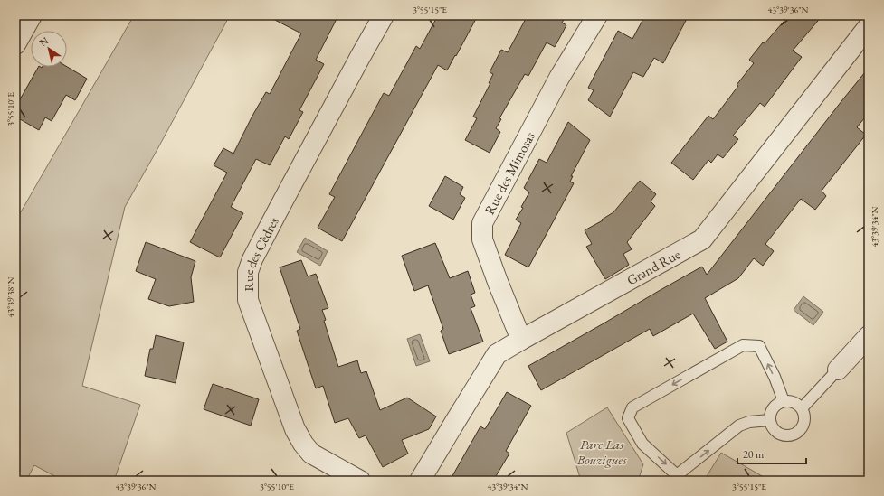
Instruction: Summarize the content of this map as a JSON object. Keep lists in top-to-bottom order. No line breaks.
{"streets":{"street":["Rue des Mimosas","Rue des Cèdres","Grand Rue"]},"crossings":[["Rue des Mimosas","Grand Rue"]],"parks":["Parc Las Bouzigues"],"scale_bar":"20 m","north":"top left","coordinates":["3°55'15\"E","43°39'36\"N","3°55'10\"E","43°39'34\"N","43°39'38\"N"]}
